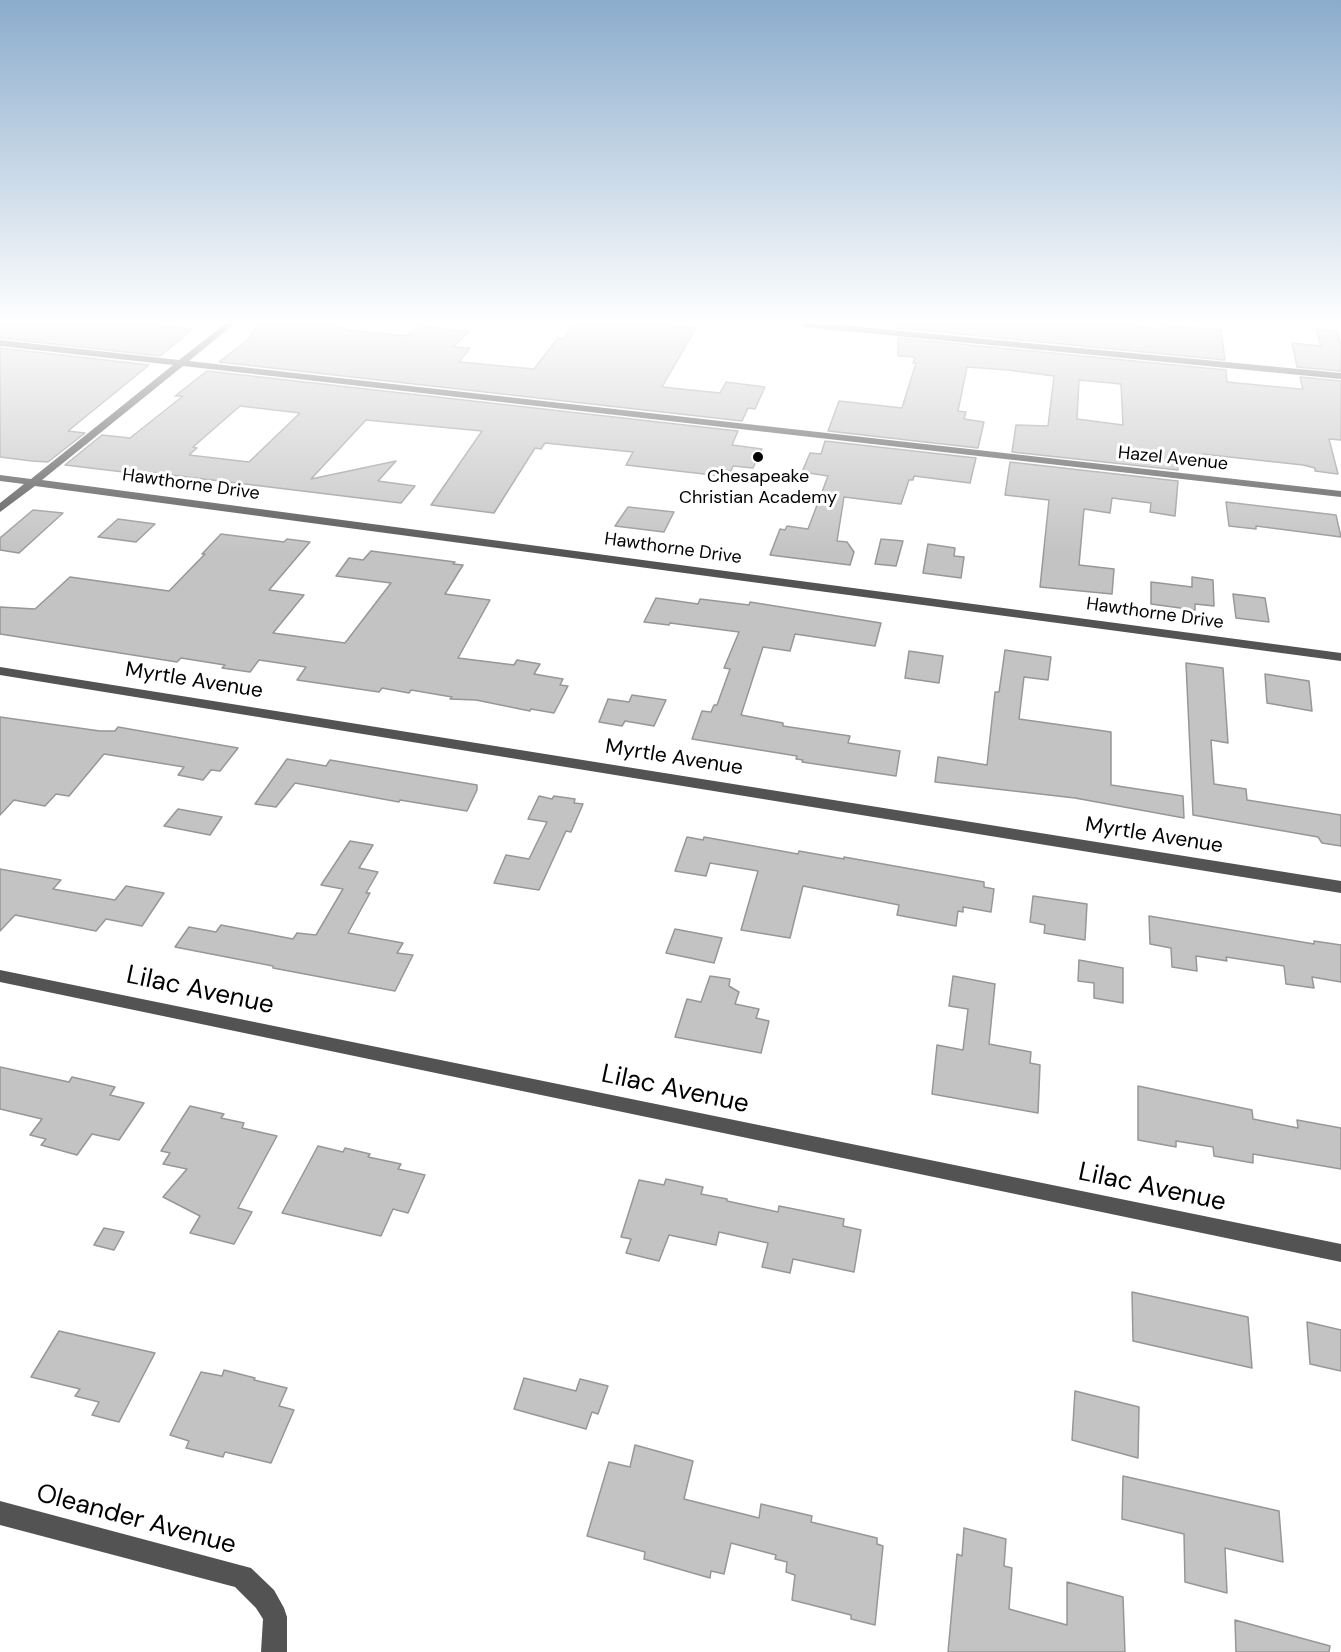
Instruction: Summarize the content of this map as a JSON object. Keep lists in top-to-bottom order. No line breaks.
{"streets":{"street":["Hazel Avenue","Hawthorne Drive","Myrtle Avenue","Lilac Avenue","Oleander Avenue"]},"places":["Chesapeake Christian Academy"]}
